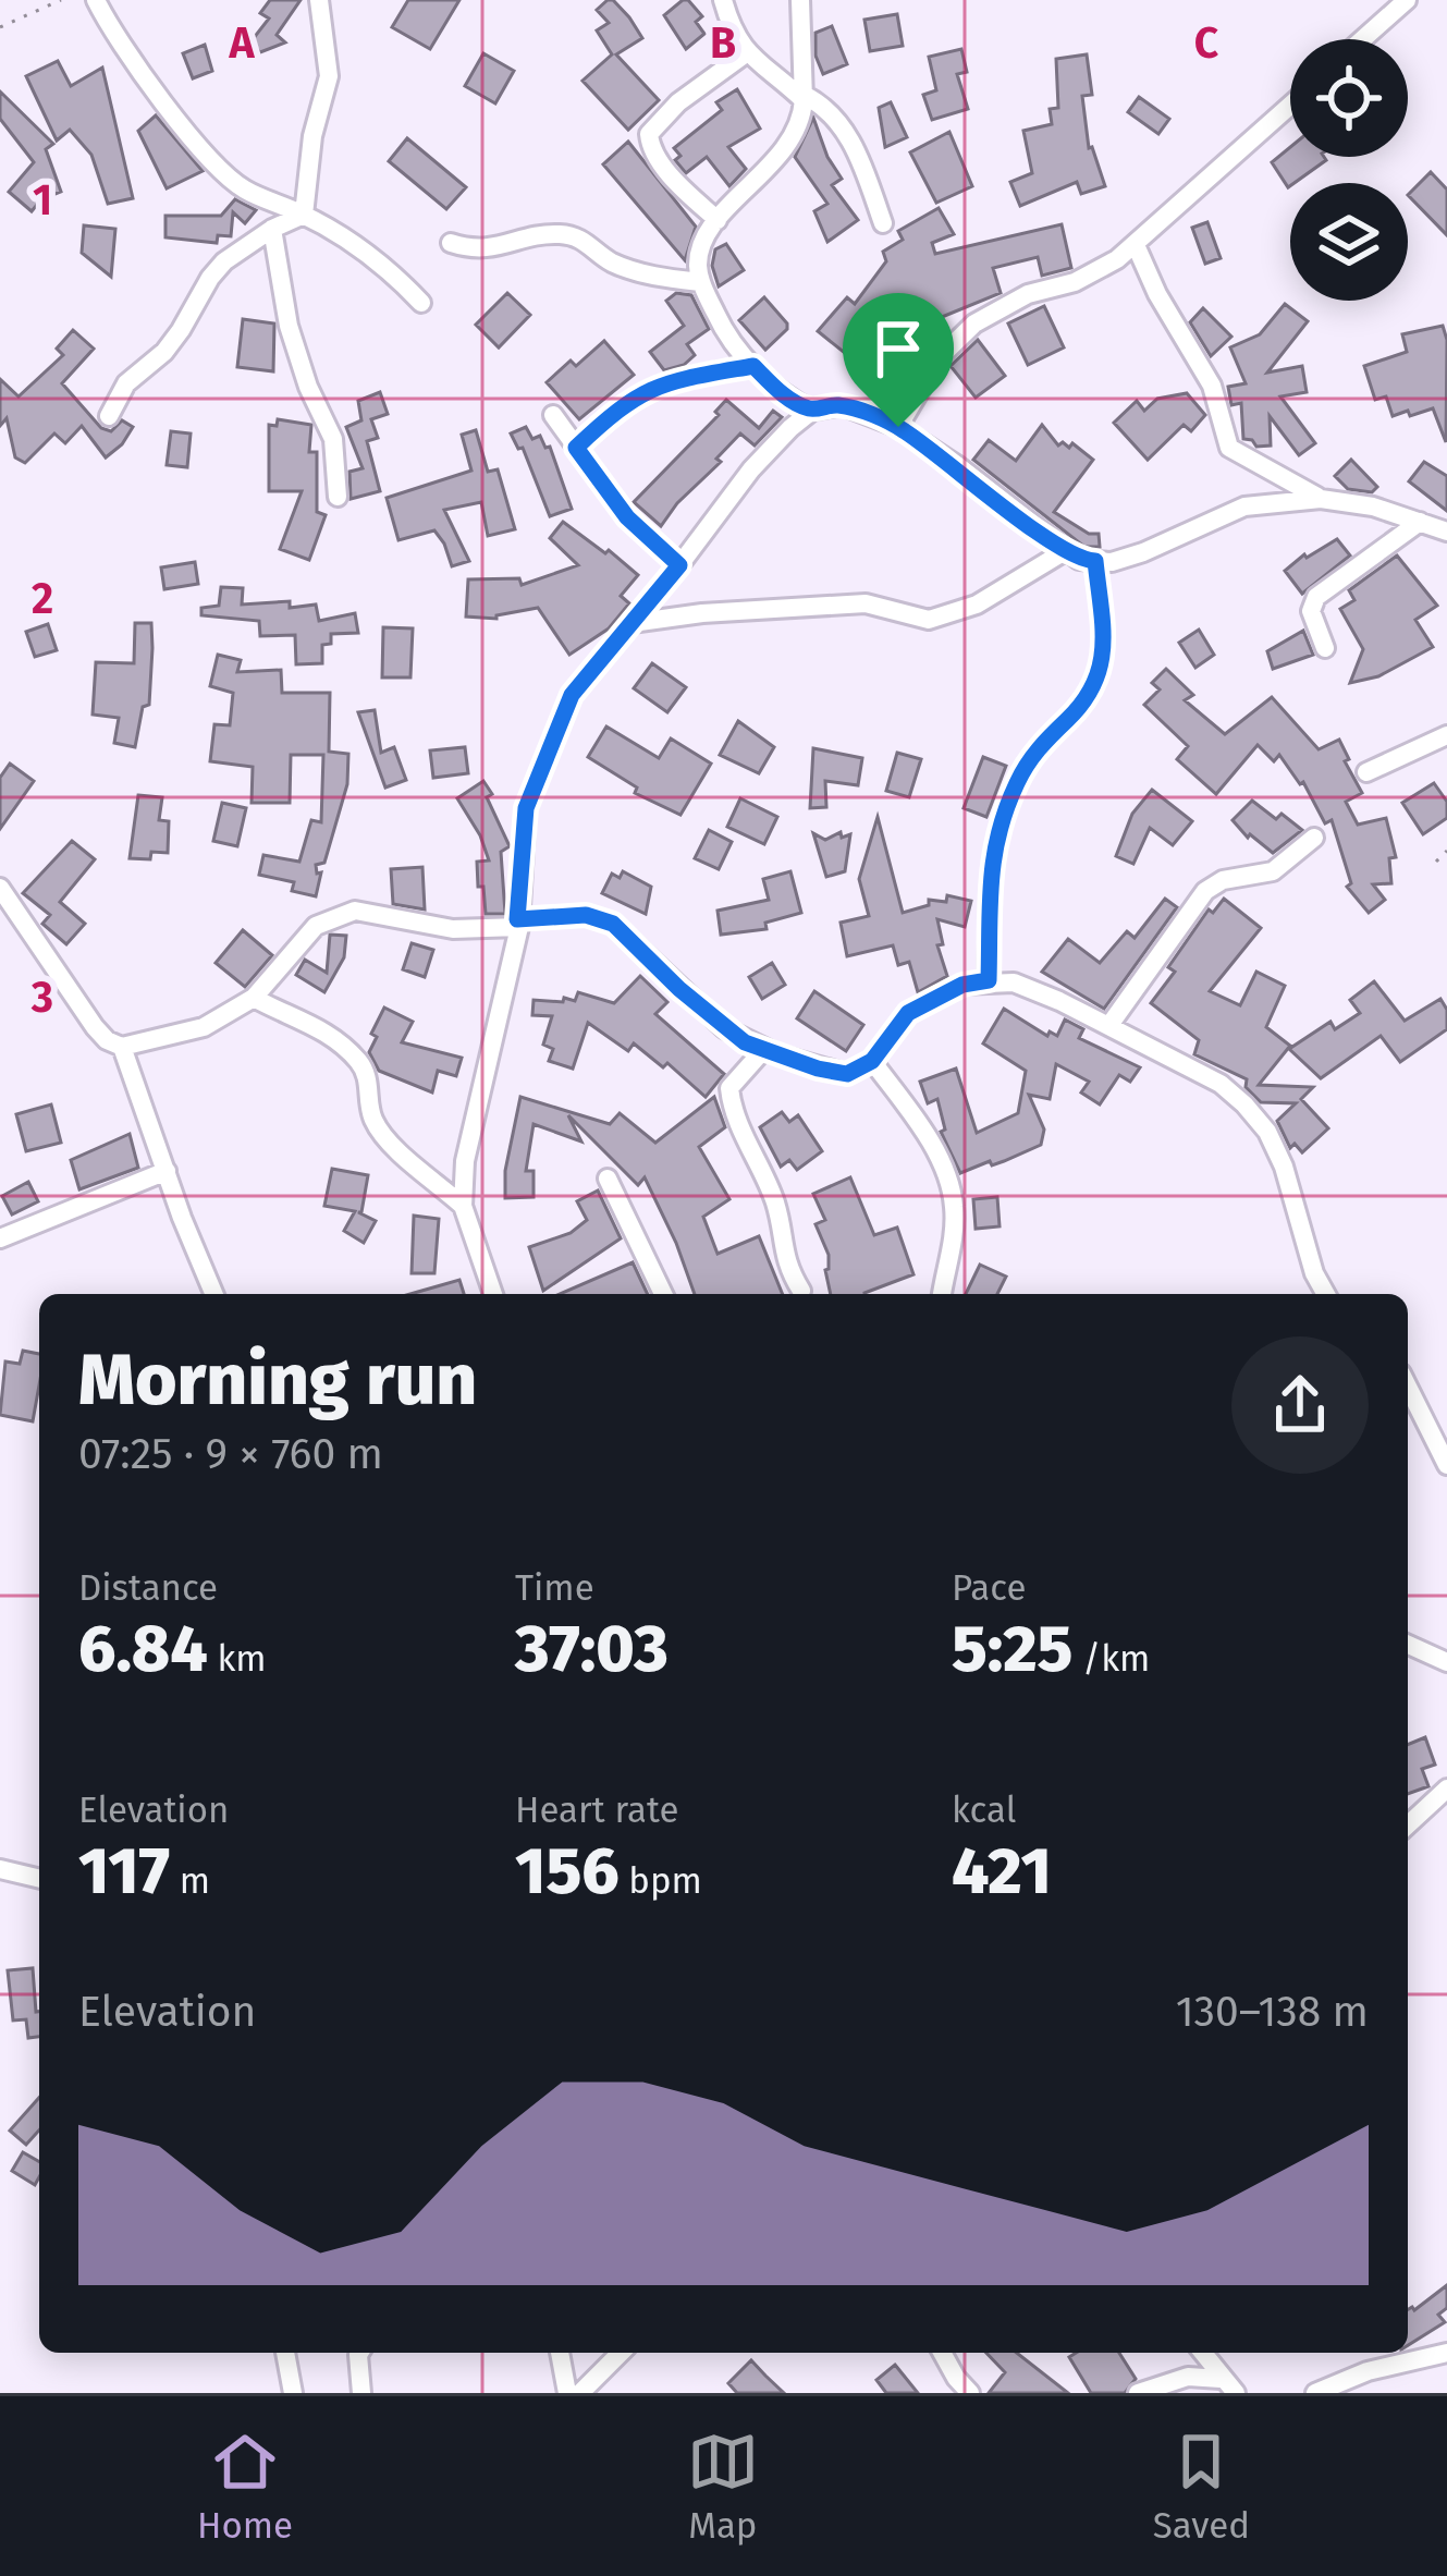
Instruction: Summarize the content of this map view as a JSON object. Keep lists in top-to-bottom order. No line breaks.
{"page":{"heading":["Morning run","07:25 · 9 × 760 m"],"stats":[["Distance","6.84 km"],["Time","37:03"],["Pace","5:25 /km"],["Elevation","117 m"],["Heart rate","156 bpm"],["kcal","421"]],"chart":["Elevation","130–138 m"],"tabs":["Home","Map","Saved"]},"grid":{"columns":["A","B","C"],"rows":["1","2","3"]}}
